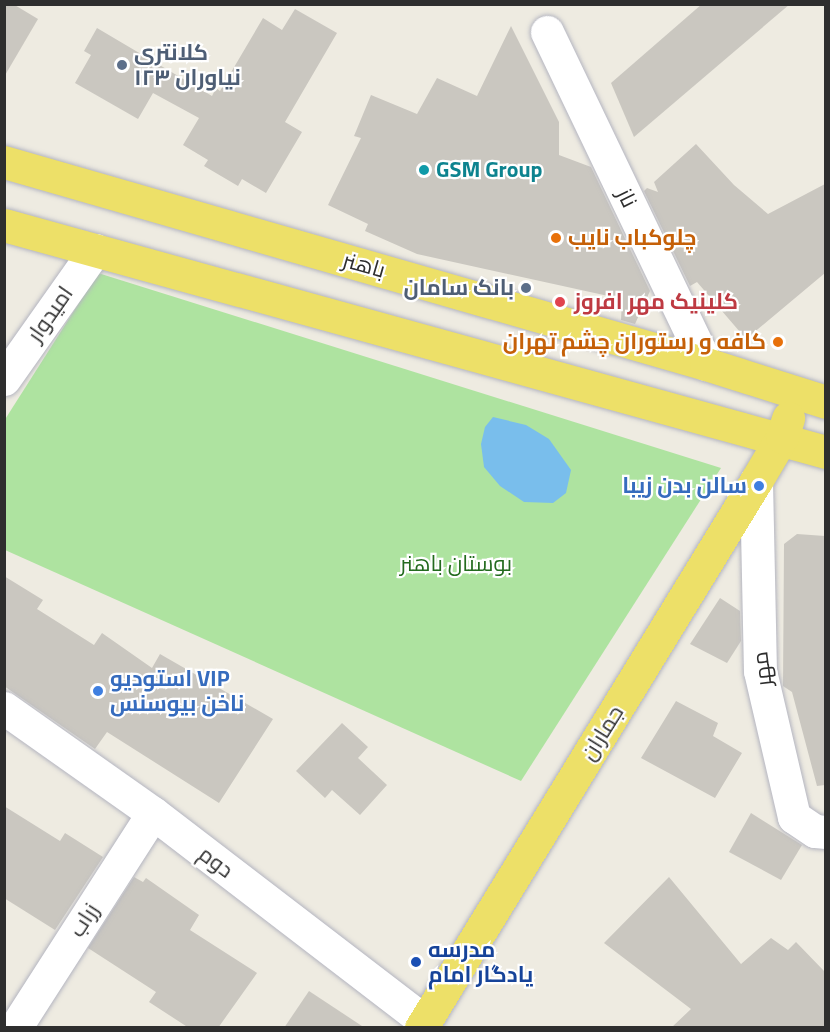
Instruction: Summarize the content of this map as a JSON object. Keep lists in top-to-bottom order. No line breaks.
{"streets":{"main road":["باهنر","جماران"],"street":["ناز","امیدوار","مهر","دوم","زراب"]},"crossings":[["ناز","باهنر"],["باهنر","جماران"],["مهر","جماران"],["جماران","دوم"],["دوم","زراب"]],"parks":["بوستان باهنر"],"places":["کلانتری ۱۲۳ نیاوران","GSM Group","چلوکباب نایب","بانک سامان","کلینیک مهر افروز","کافه و رستوران چشم تهران","سالن بدن زیبا","استودیو VIP ناخن بیوسنس","مدرسه یادگار امام"]}
